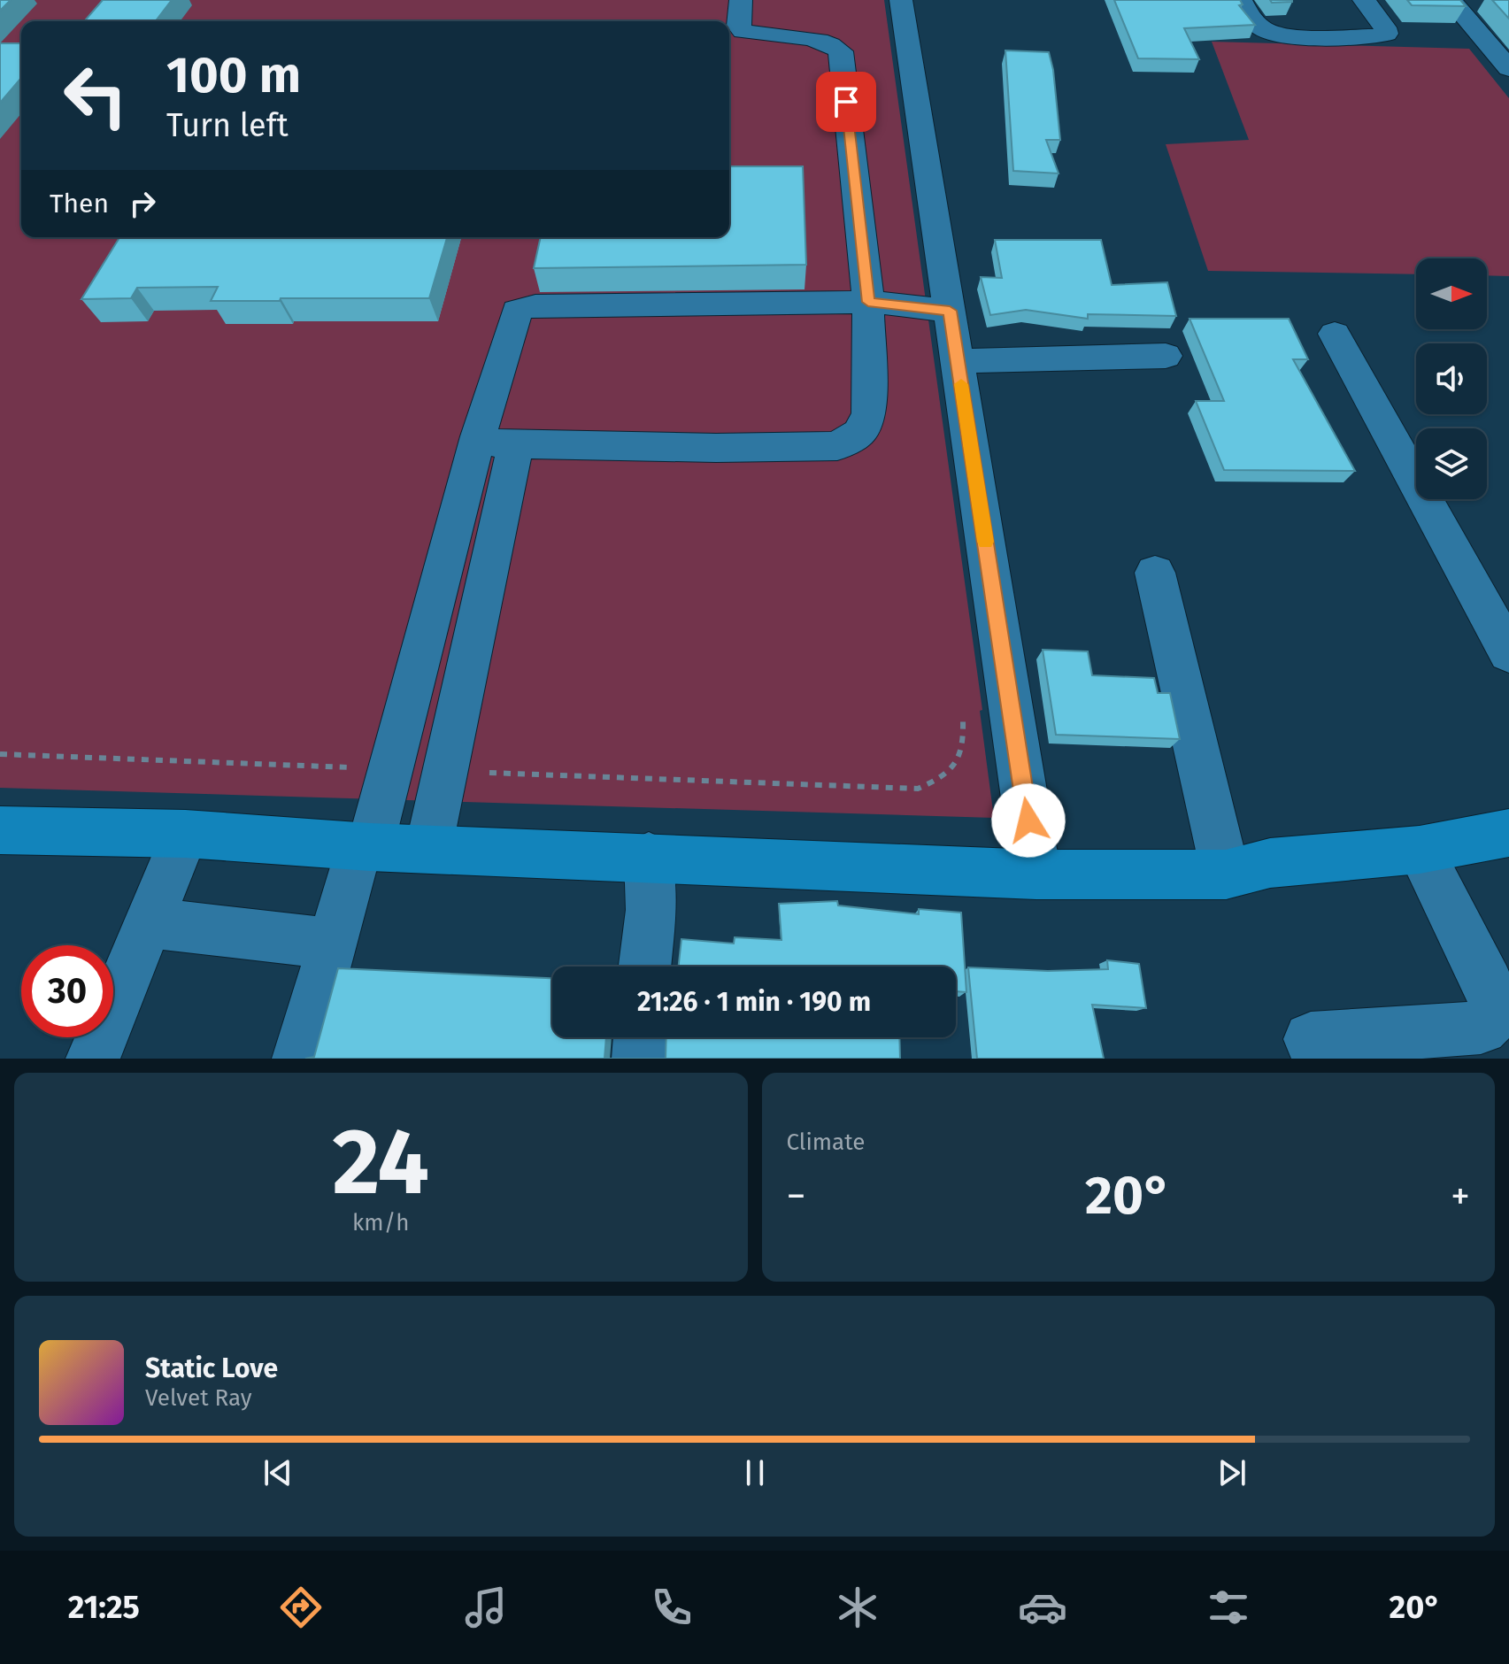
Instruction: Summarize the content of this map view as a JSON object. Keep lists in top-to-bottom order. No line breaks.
{"north":"right","page":{"turn":["100 m","Turn left"],"then":"Then","limit":"30","trip":"21:26 · 1 min · 190 m","tile":[["24","km/h"],"Climate"],"heat":["−","20°","+"],"song":["Static Love","Velvet Ray"],"tabs":["21:25","20°"]}}
